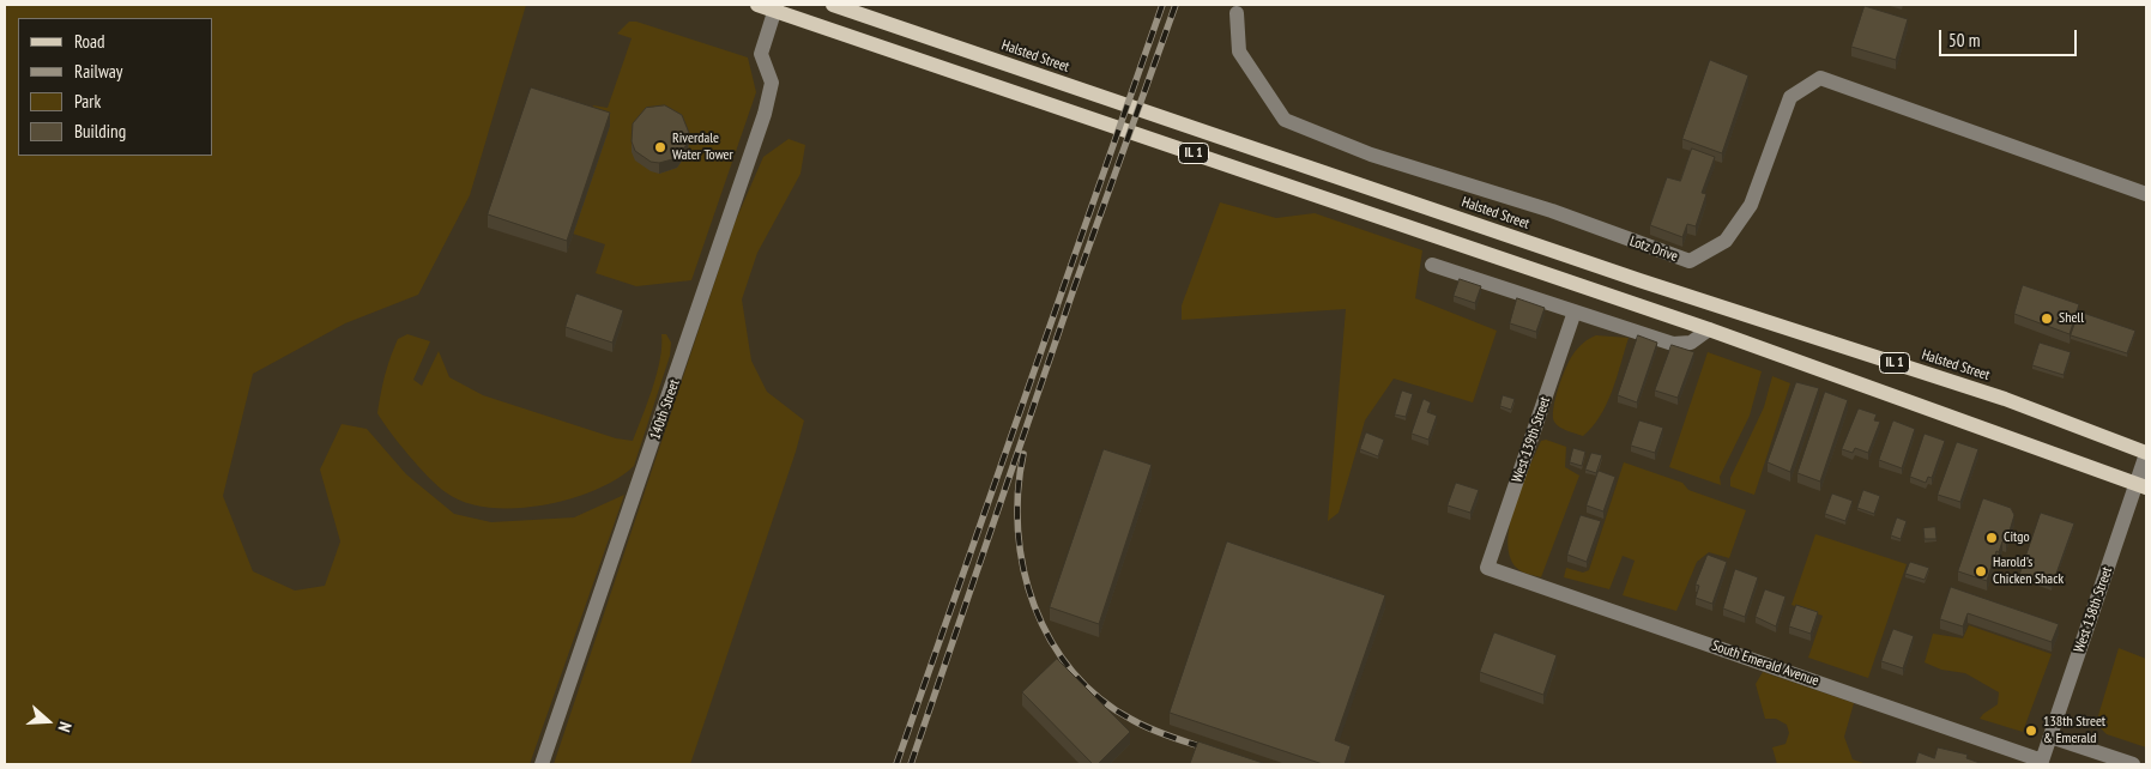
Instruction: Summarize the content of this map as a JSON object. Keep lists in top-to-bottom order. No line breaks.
{"streets":{"main road":["Halsted Street","IL 1"],"street":["Lotz Drive","140th Street","West 139th Street","West 138th Street","South Emerald Avenue"]},"crossings":[["Halsted Street","West 138th Street"],["IL 1","West 138th Street"],["West 139th Street","South Emerald Avenue"],["West 138th Street","South Emerald Avenue"]],"places":["Riverdale Water Tower","Shell","Citgo","Harold's Chicken Shack","138th Street & Emerald"],"legend":["Road","Railway","Park","Building"],"scale_bar":"50 m","north":"right"}
